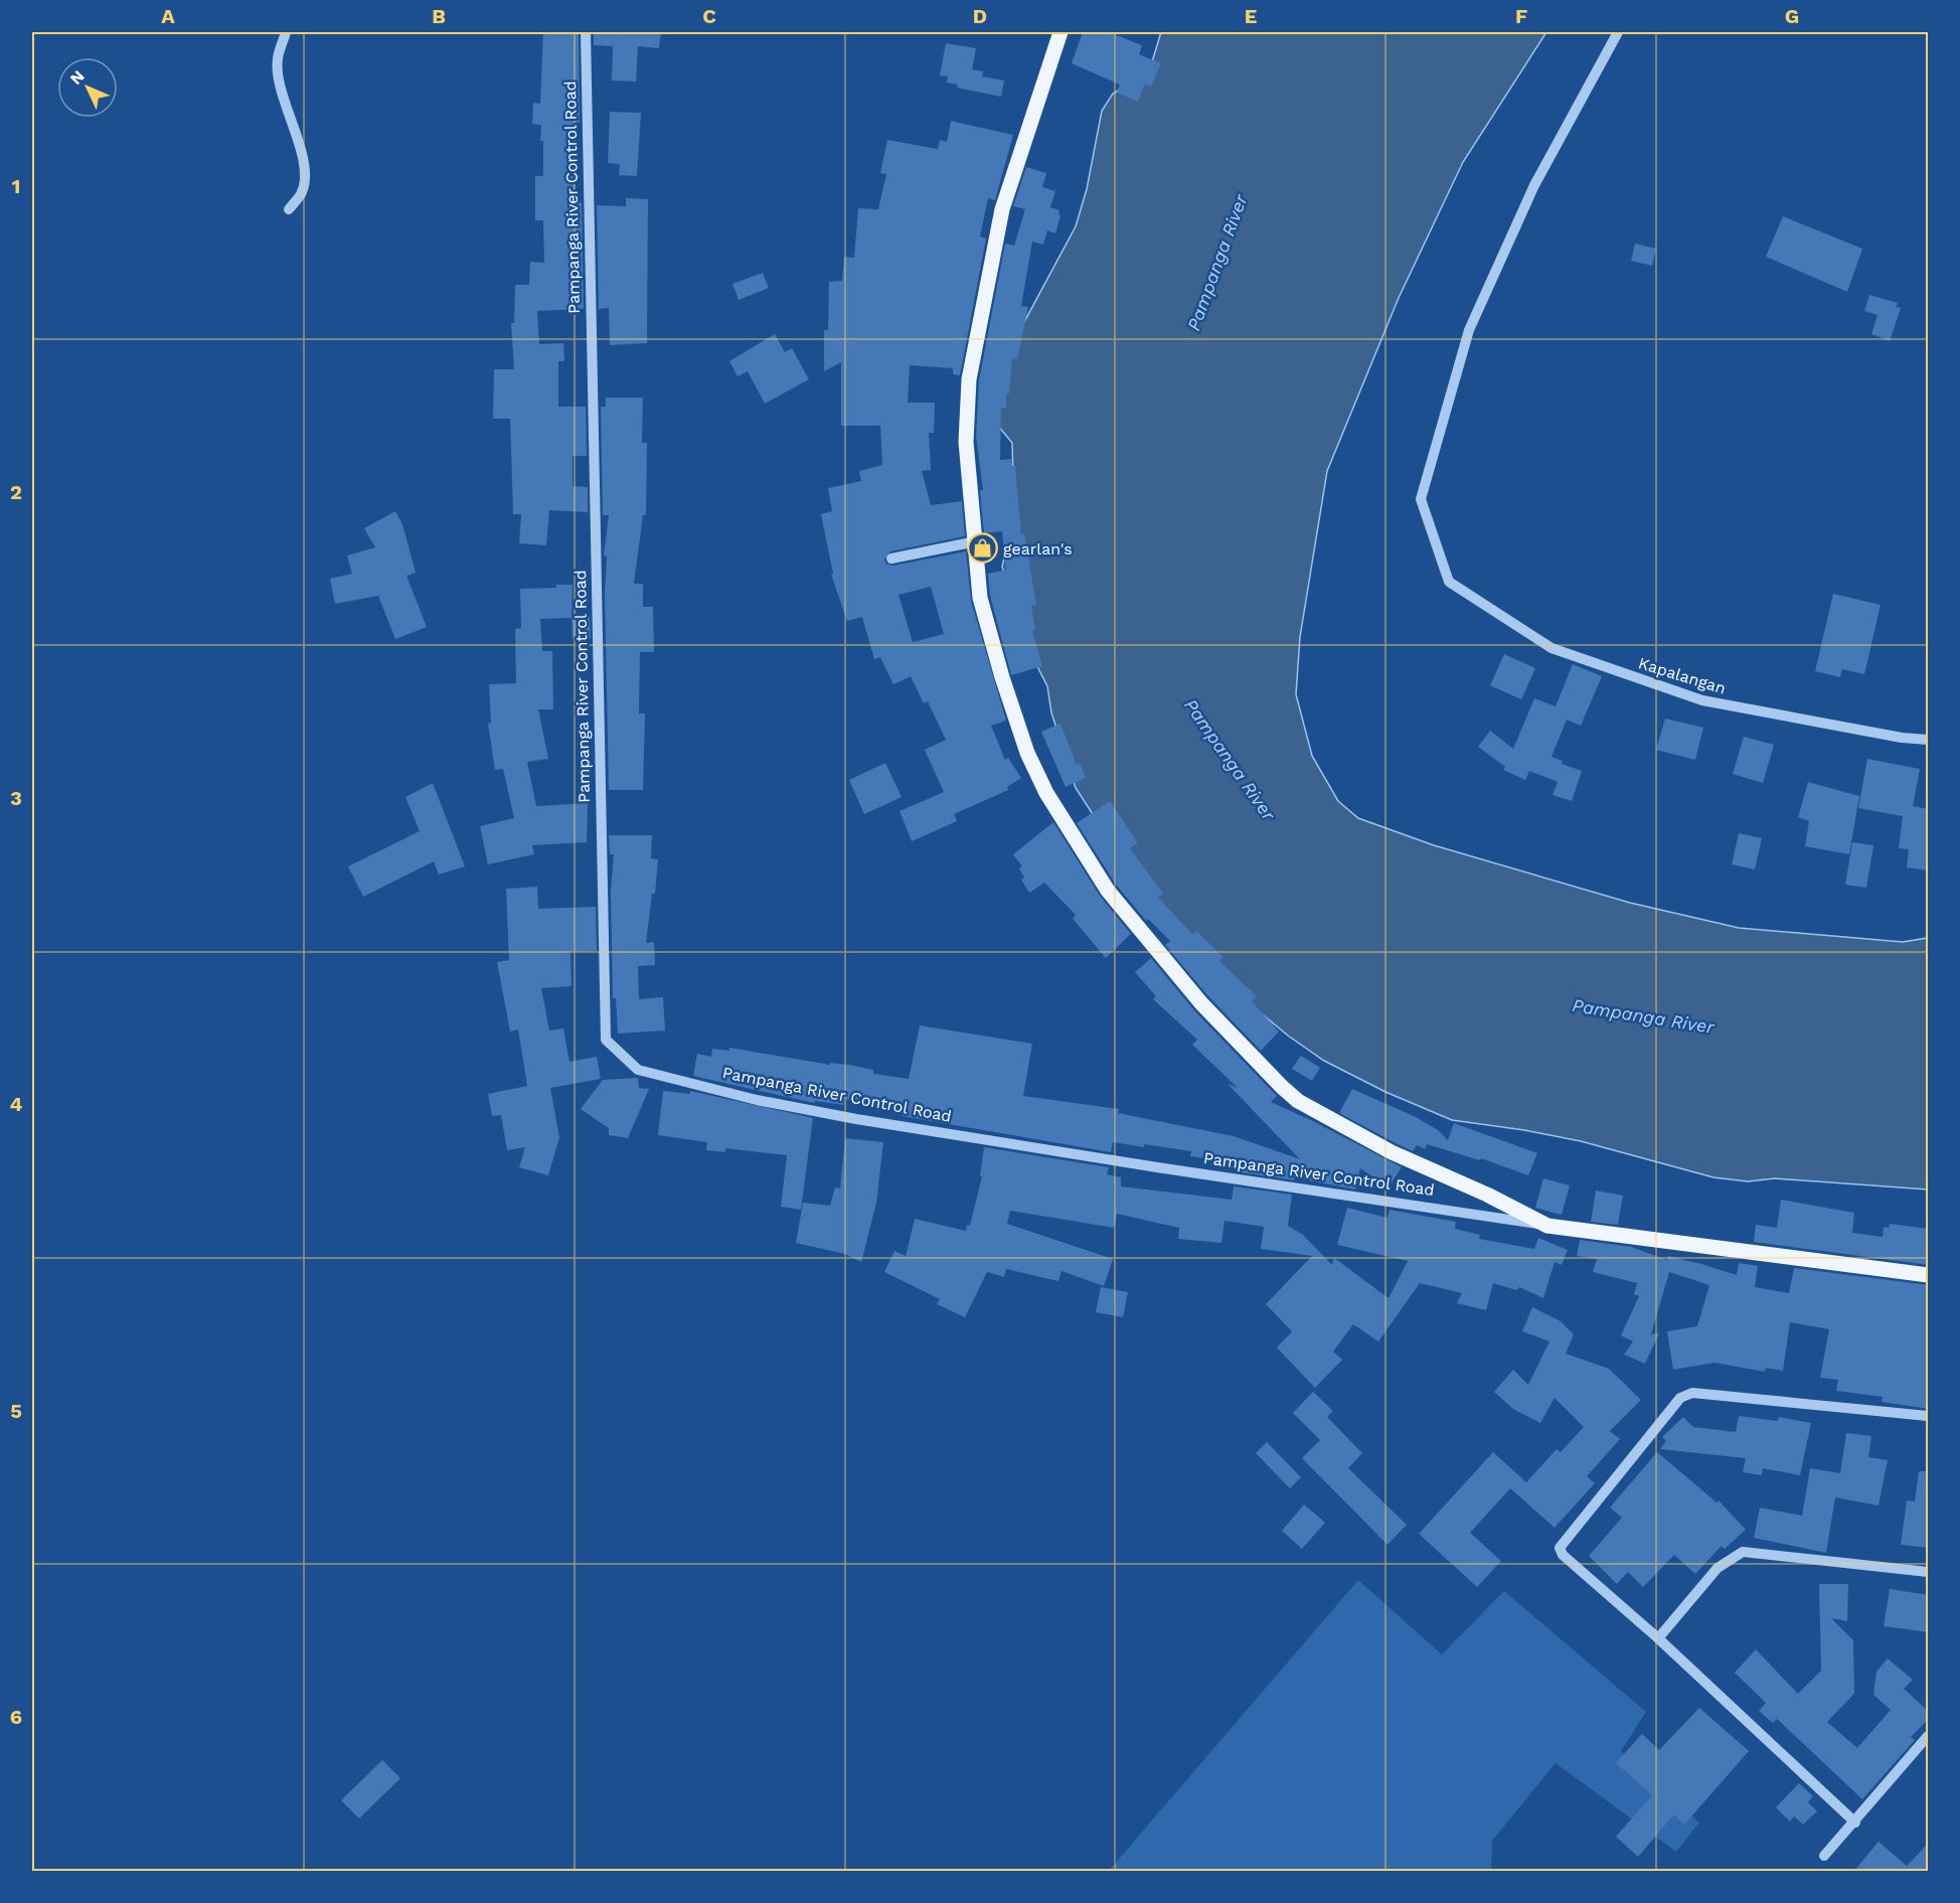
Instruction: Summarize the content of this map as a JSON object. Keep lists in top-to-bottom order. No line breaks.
{"streets":{"main road":["Pampanga River Control Road"],"street":["Kapalangan"]},"water":["Pampanga River"],"places":{"shop":["gearlan's"]},"north":"top left","grid":{"columns":["A","B","C","D","E","F","G"],"rows":["1","2","3","4","5","6"]}}
